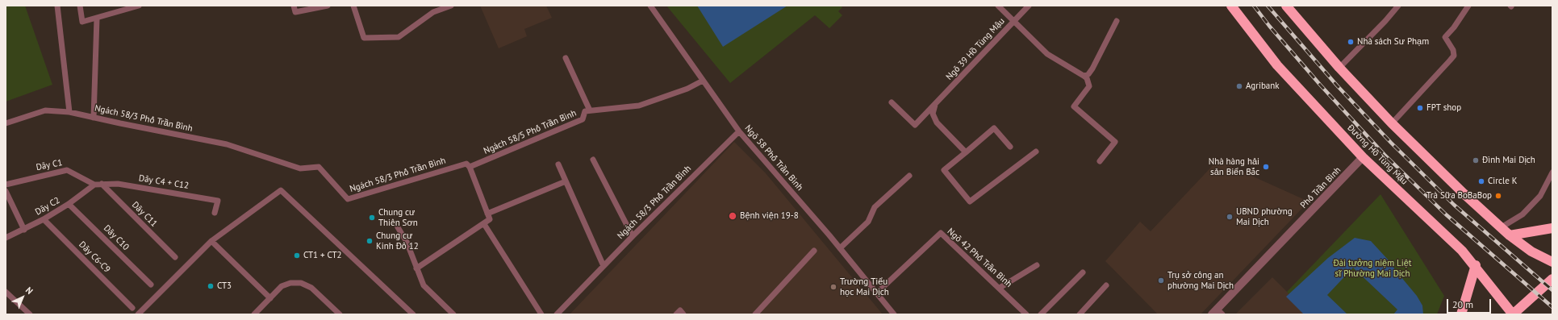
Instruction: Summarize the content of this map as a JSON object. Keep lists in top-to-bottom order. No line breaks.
{"streets":{"highway":["Đường Hồ Tùng Mậu"],"street":["Phố Trần Bình"],"lane":["Ngõ 39 Hồ Tùng Mậu","Ngách 58/3 Phố Trần Bình","Ngách 58/5 Phố Trần Bình","Ngõ 58 Phố Trần Bình","Dãy C1","Dãy C4 + C12","Dãy C2","Dãy C11","Dãy C10","Dãy C6-C9","Ngõ 42 Phố Trần Bình"]},"crossings":[["Ngách 58/3 Phố Trần Bình","Ngách 58/5 Phố Trần Bình"],["Ngách 58/3 Phố Trần Bình","Ngõ 58 Phố Trần Bình"],["Đường Hồ Tùng Mậu","Phố Trần Bình"],["Ngõ 58 Phố Trần Bình","Ngõ 42 Phố Trần Bình"],["Dãy C1","Dãy C4 + C12"],["Dãy C1","Dãy C2"],["Dãy C4 + C12","Dãy C2"],["Dãy C4 + C12","Dãy C11"],["Dãy C2","Dãy C10"],["Dãy C2","Dãy C6-C9"]],"parks":["Đài tưởng niệm Liệt sĩ Phường Mai Dịch"],"places":["Nhà sách Sư Phạm","Agribank","FPT shop","Đình Mai Dịch","Nhà hàng hải sản Biển Bắc","Circle K","Trà Sữa BoBaBop","Bệnh viện 19-8","UBND phường Mai Dịch","Chung cư Thiên Sơn","Chung cư Kinh Đô 12","CT1 + CT2","Trụ sở công an phường Mai Dịch","CT3","Trường Tiểu học Mai Dịch"],"scale_bar":"20 m","north":"top right"}
